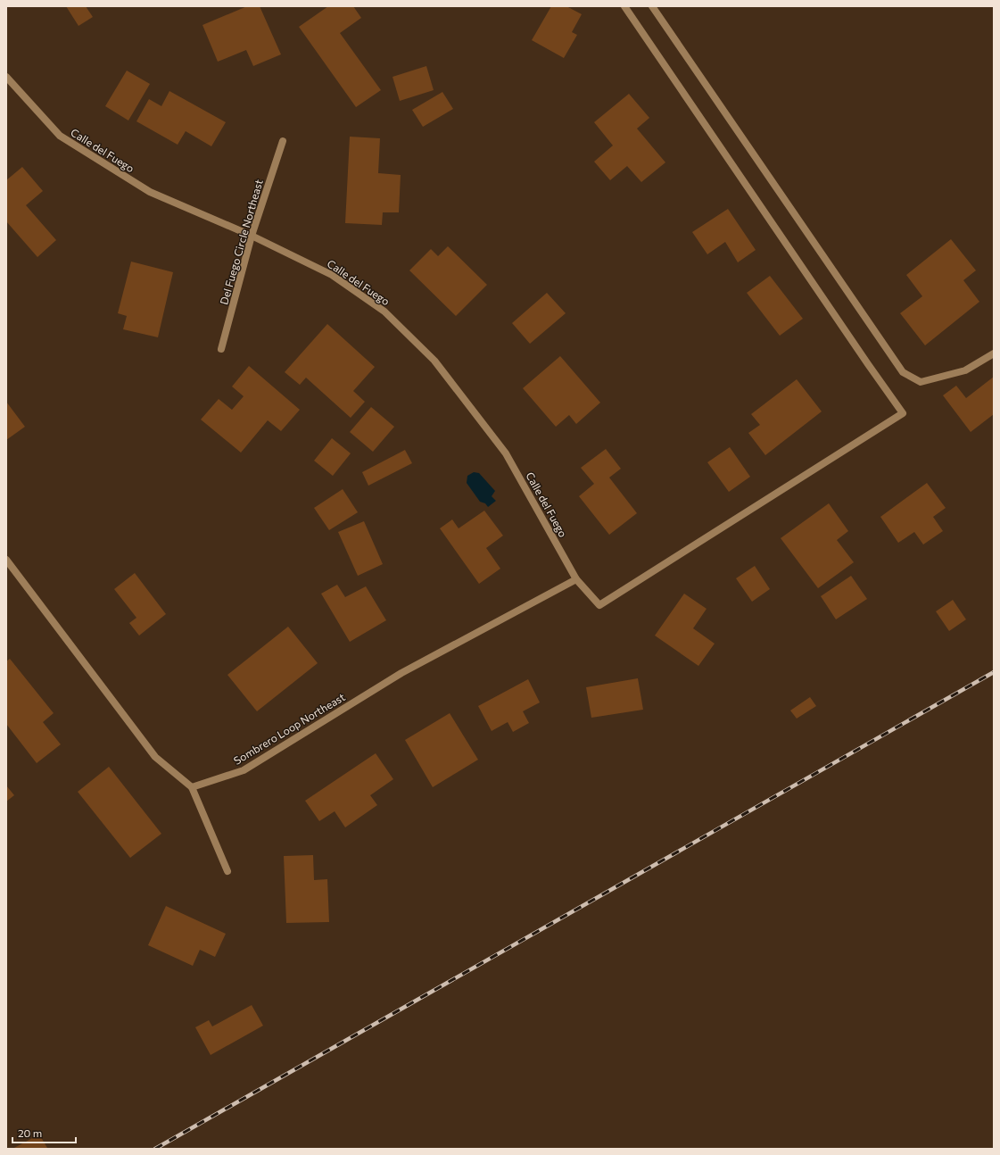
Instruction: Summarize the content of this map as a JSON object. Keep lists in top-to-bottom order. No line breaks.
{"streets":{"street":["Calle del Fuego","Del Fuego Circle Northeast","Sombrero Loop Northeast"]},"crossings":[["Calle del Fuego","Del Fuego Circle Northeast"],["Calle del Fuego","Sombrero Loop Northeast"]],"scale_bar":"20 m"}
